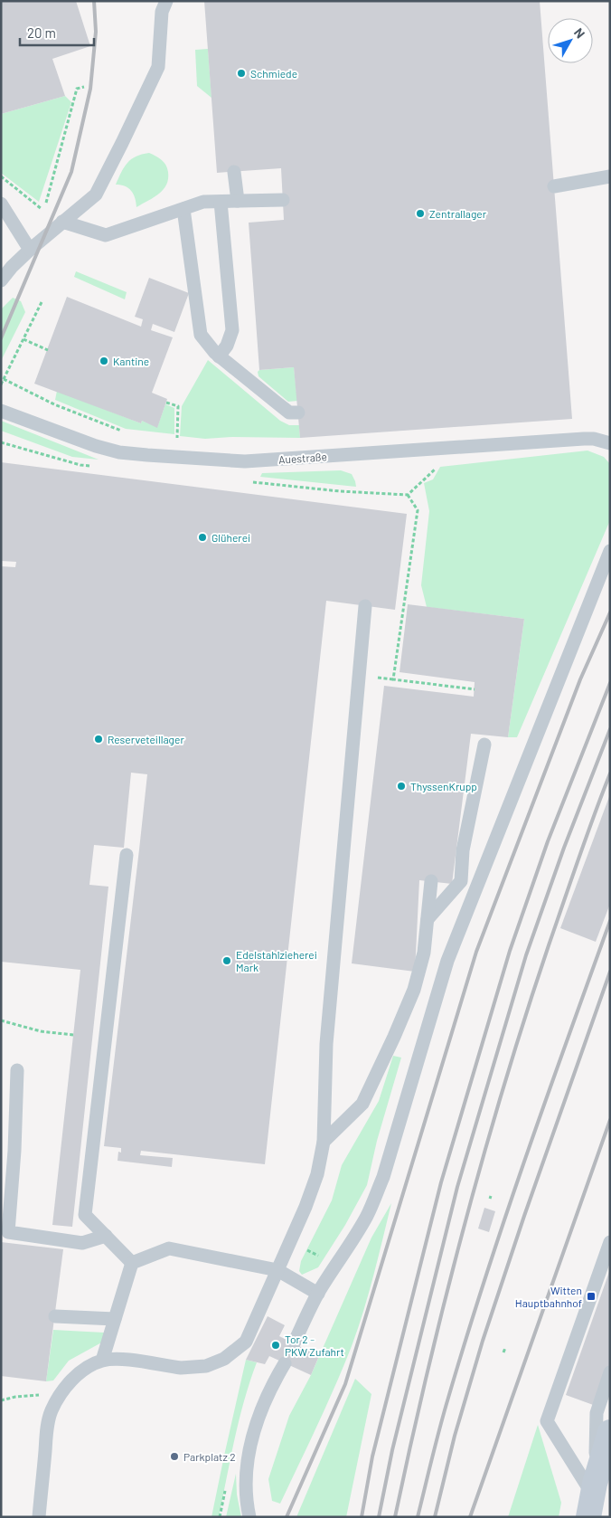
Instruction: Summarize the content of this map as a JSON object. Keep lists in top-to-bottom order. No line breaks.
{"streets":{"lane":["Auestraße"]},"places":{"other":["Schmiede","Zentrallager","Kantine","Glüherei","Reserveteillager","ThyssenKrupp","Edelstahlzieherei Mark","Tor 2 - PKW Zufahrt","Parkplatz 2"],"transit":["Witten Hauptbahnhof"]},"scale_bar":"20 m","north":"top right"}
